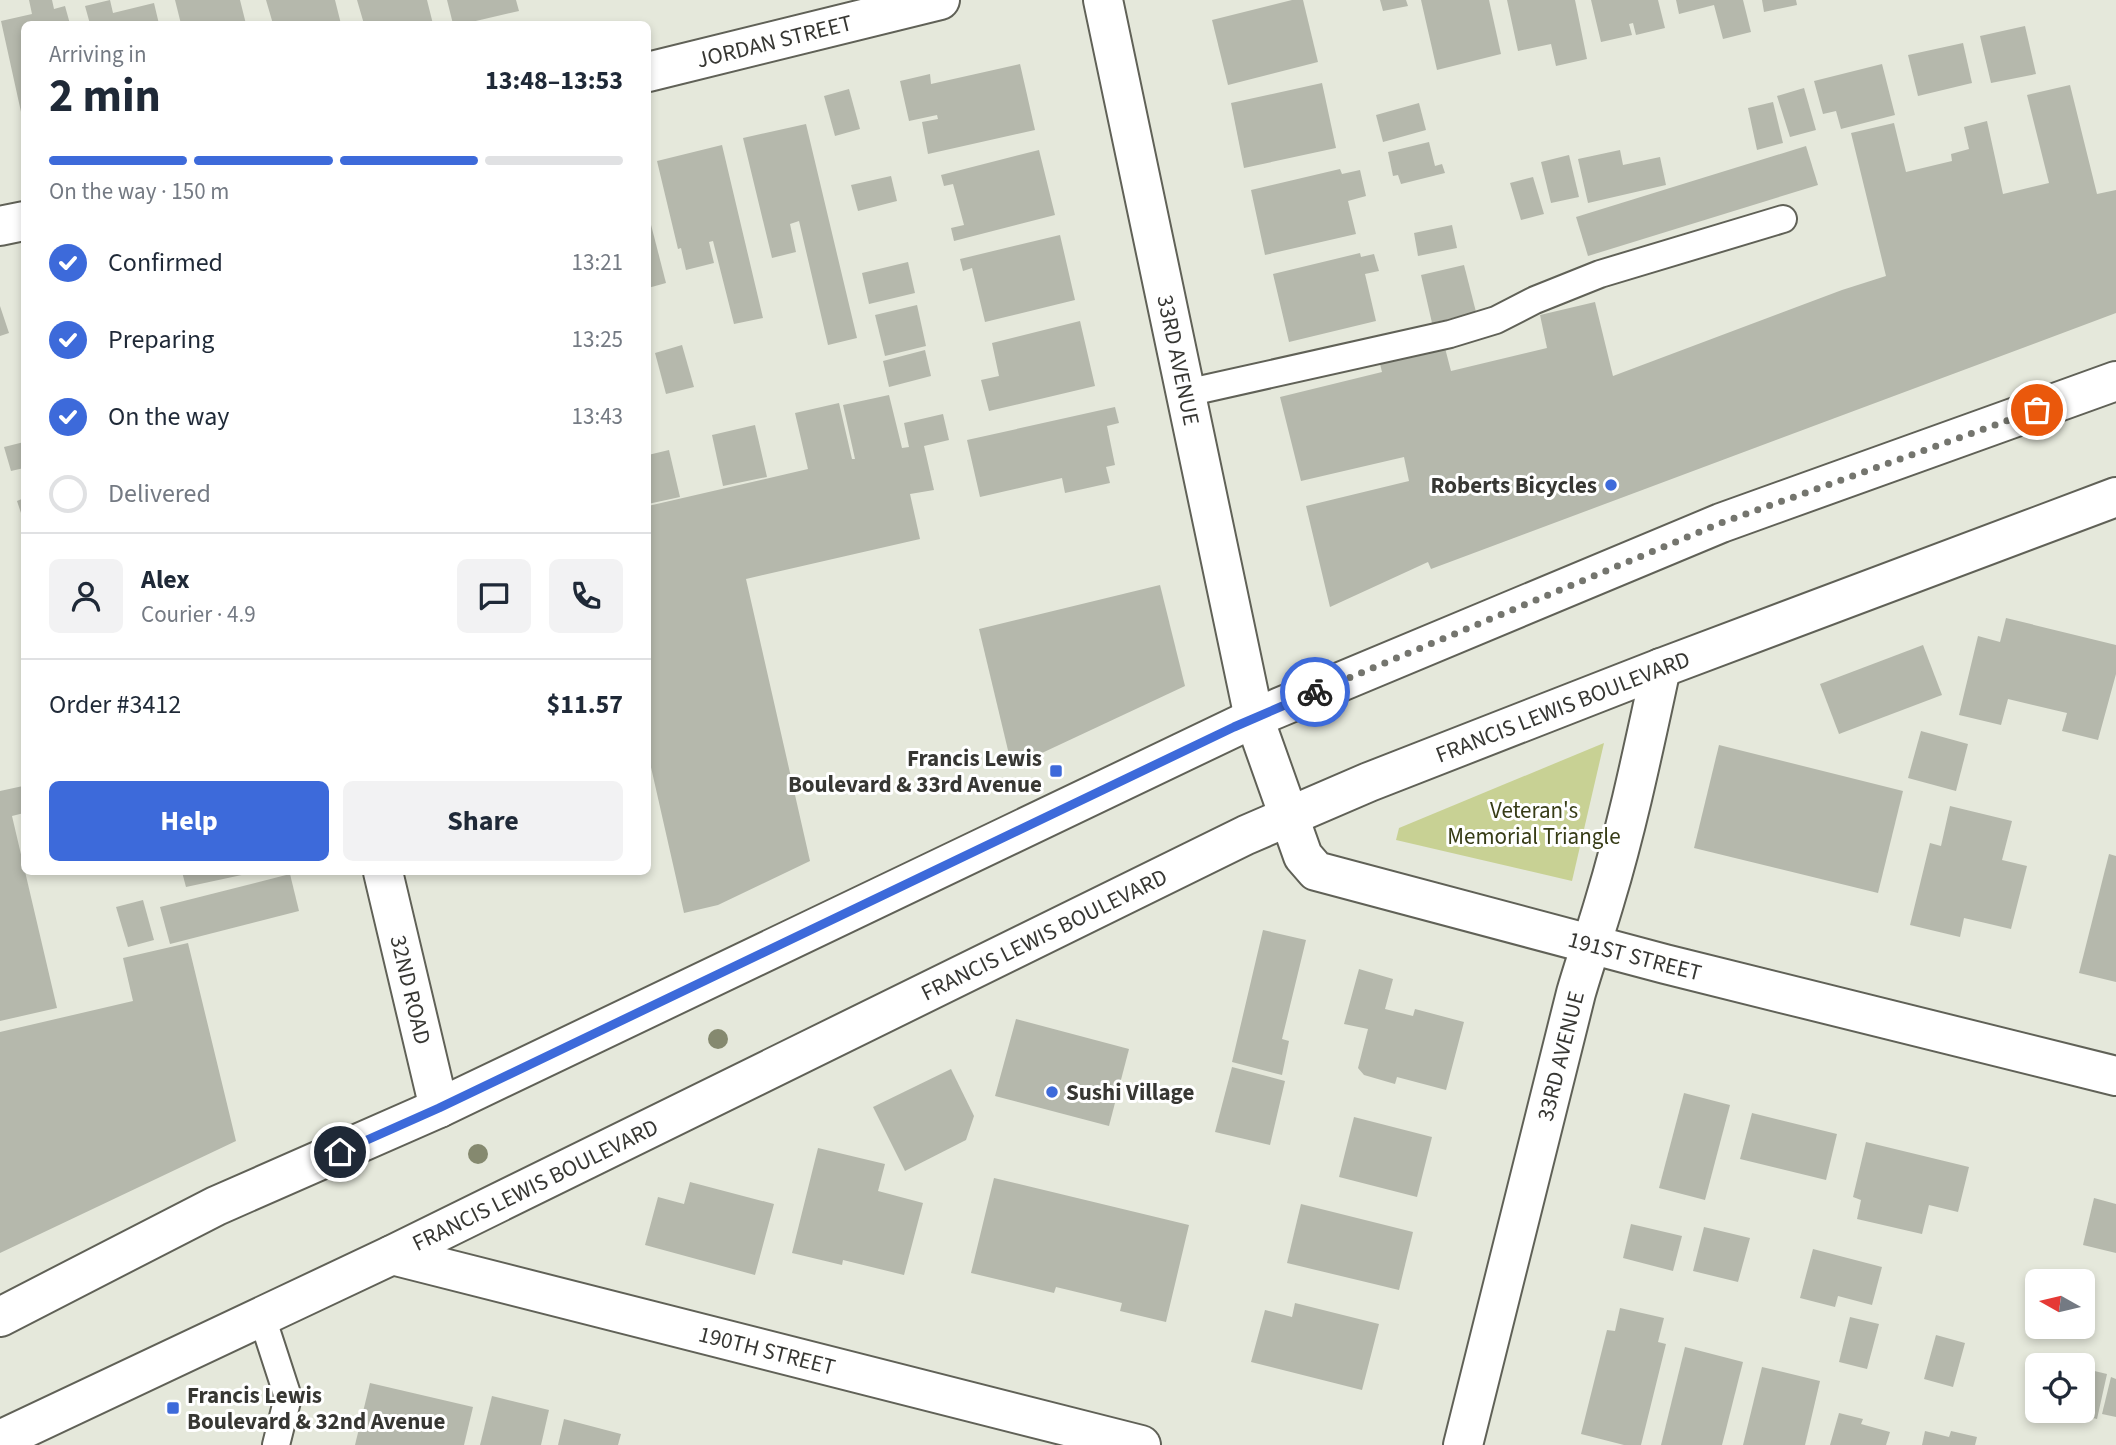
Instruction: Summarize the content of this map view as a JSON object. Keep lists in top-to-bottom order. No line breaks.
{"streets":{"main road":["JORDAN STREET","33RD AVENUE","FRANCIS LEWIS BOULEVARD","191ST STREET","32ND ROAD","190TH STREET"]},"crossings":[["33RD AVENUE","FRANCIS LEWIS BOULEVARD"],["33RD AVENUE","191ST STREET"],["FRANCIS LEWIS BOULEVARD","191ST STREET"],["FRANCIS LEWIS BOULEVARD","190TH STREET"]],"parks":["Veteran's Memorial Triangle"],"places":{"other":["Roberts Bicycles","Sushi Village"],"transit":["Francis Lewis Boulevard & 33rd Avenue","Francis Lewis Boulevard & 32nd Avenue"]},"north":"left","page":{"heading":["2 min","Arriving in","13:48–13:53"],"panel":["Alex","Courier · 4.9","Order #3412","$11.57"],"bar":"On the way · 150 m","list":[["Confirmed","13:21"],["Preparing","13:25"],["On the way","13:43"],"Delivered"],"buttons":["Help","Share"]}}
